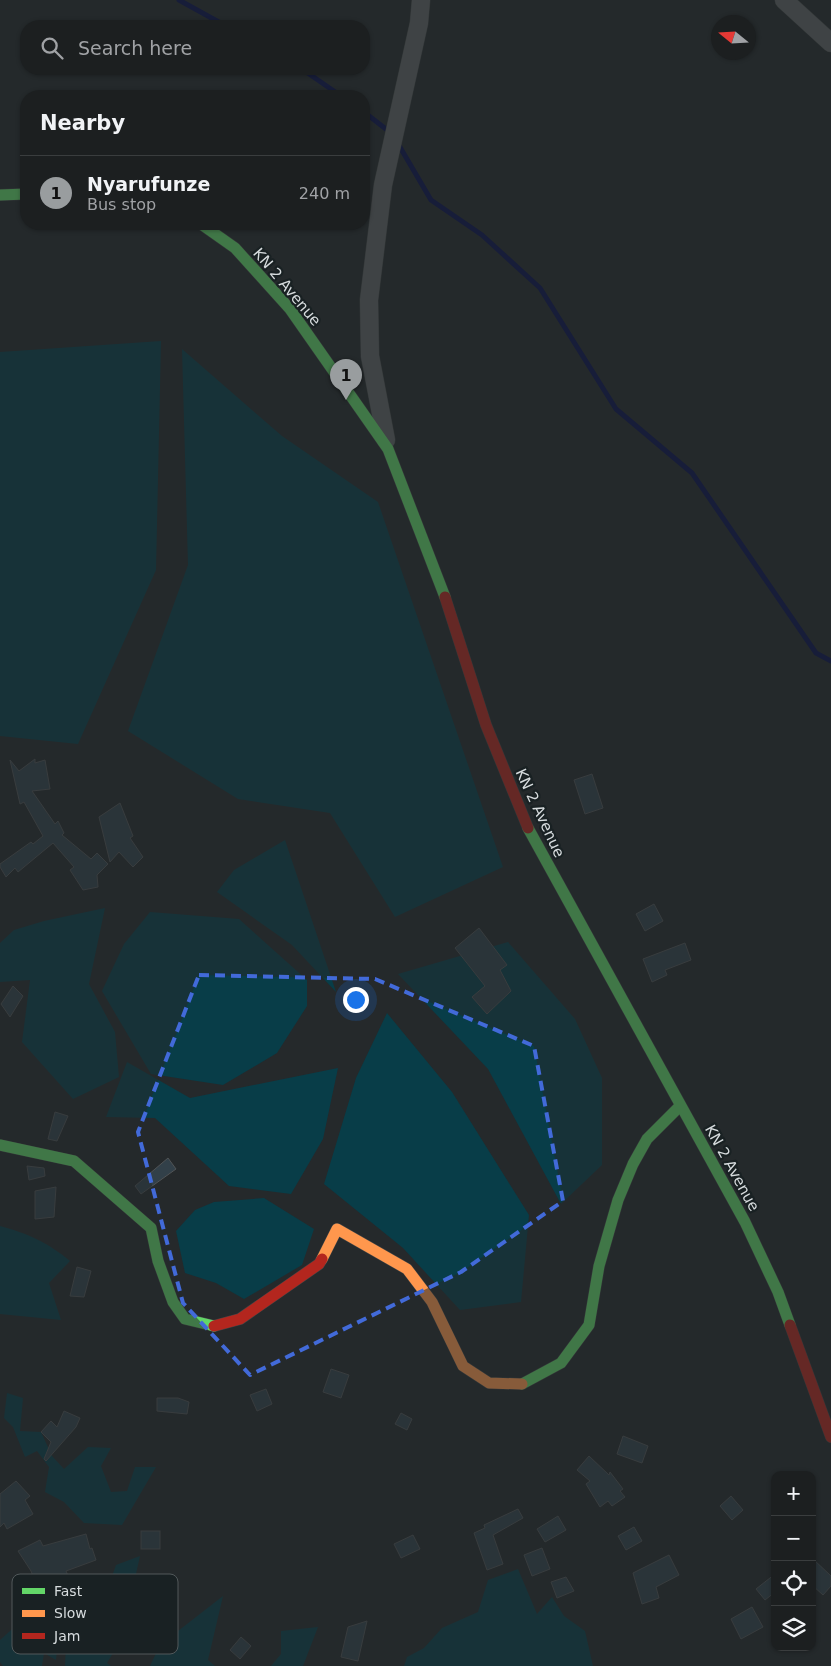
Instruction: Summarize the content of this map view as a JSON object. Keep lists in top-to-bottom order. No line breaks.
{"streets":{"main road":["KN 2 Avenue"]},"legend":["Fast","Slow","Jam"],"north":"left","page":{"search":"Search here","heading":"Nearby","list":[{"mark":"1","name":"Nyarufunze","note":"Bus stop","value":"240 m"}],"pins":"1","map_buttons":["+","−"]}}
